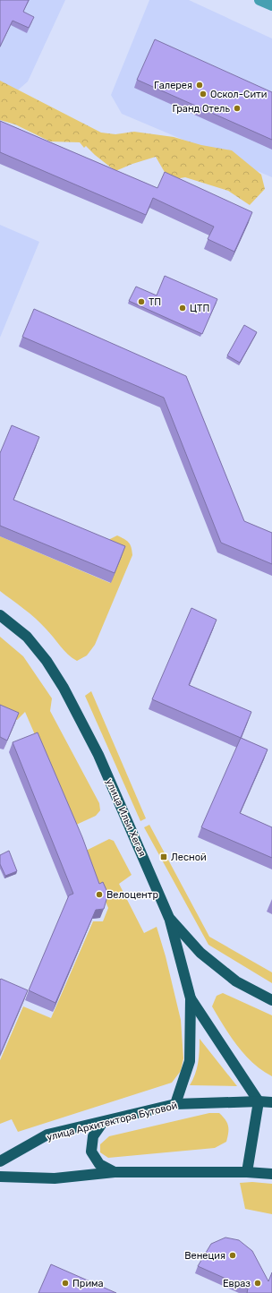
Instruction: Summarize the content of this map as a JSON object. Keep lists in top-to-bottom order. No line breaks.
{"streets":{"main road":["улица Ильи Хегая","улица Архитектора Бутовой"]},"places":{"other":["Галерея","Оскол-Сити","Гранд Отель","ТП","ЦТП","Велоцентр","Венеция","Прима","Евраз"],"transit":["Лесной"]}}
